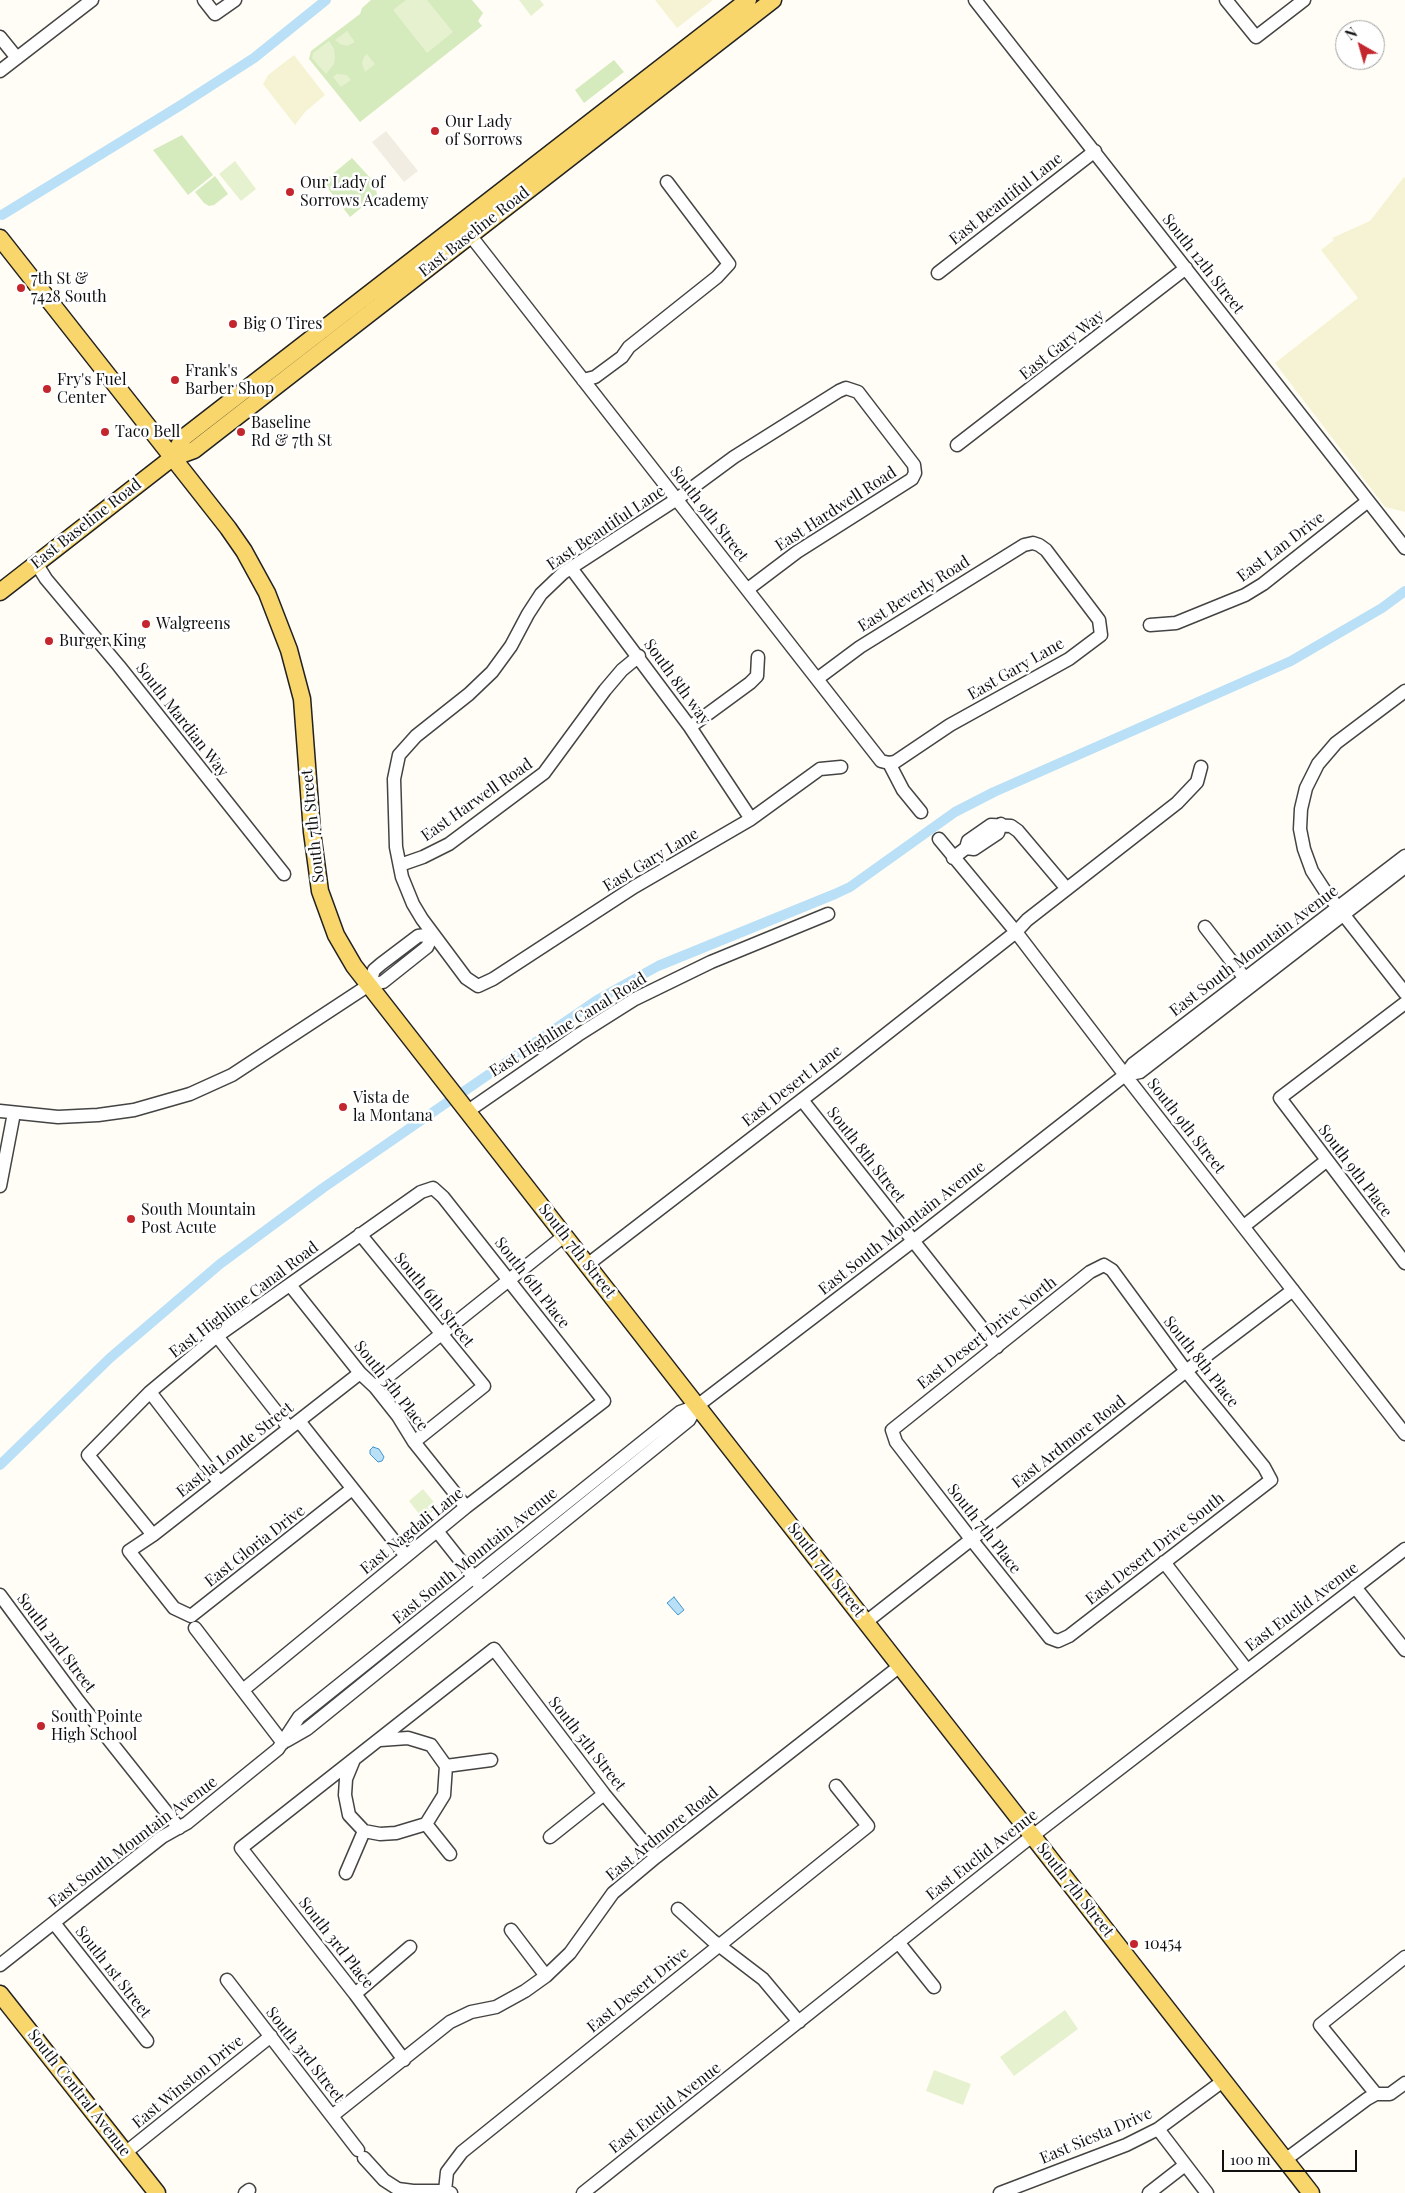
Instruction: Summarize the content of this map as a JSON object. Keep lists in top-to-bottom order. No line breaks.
{"streets":{"main road":["East Baseline Road","South 7th Street","South Central Avenue"],"street":["East Beautiful Lane","South 12th Street","East Gary Way","East Hardwell Road","South 9th Street","East Lan Drive","East Beverly Road","East Gary Lane","South 8th way","South Mardian Way","East Harwell Road","East South Mountain Avenue","East Highline Canal Road","East Desert Lane","South 8th Street","South 9th Place","South 6th Place","South 6th Street","East Desert Drive North","South 8th Place","South 5th Place","East Ardmore Road","East la Londe Street","South 7th Place","East Nagdali Lane","East Gloria Drive","East Desert Drive South","East Euclid Avenue","South 2nd Street","South 5th Street","South 3rd Place","South 1st Street","East Desert Drive","South 3rd Street","East Winston Drive","East Siesta Drive"]},"crossings":[["East Beautiful Lane","South 12th Street"],["East Beautiful Lane","East Hardwell Road"],["East Beautiful Lane","South 9th Street"],["East Beautiful Lane","South 8th way"],["East Beautiful Lane","East Harwell Road"],["East Baseline Road","South 9th Street"],["East Baseline Road","South Mardian Way"],["East Baseline Road","South 7th Street"],["South 12th Street","East Gary Way"],["South 12th Street","East Lan Drive"],["East Hardwell Road","South 9th Street"],["South 9th Street","East Beverly Road"],["South 9th Street","East Gary Lane"],["South 9th Street","East South Mountain Avenue"],["South 9th Street","East Desert Lane"],["South 9th Street","East Ardmore Road"],["East Beverly Road","East Gary Lane"],["East Gary Lane","South 8th way"],["South 8th way","East Harwell Road"],["South 7th Street","East South Mountain Avenue"],["South 7th Street","East Highline Canal Road"],["South 7th Street","East Desert Lane"],["South 7th Street","East Ardmore Road"],["South 7th Street","East Euclid Avenue"],["South 7th Street","East Siesta Drive"],["East South Mountain Avenue","South 8th Street"],["East South Mountain Avenue","South 2nd Street"],["East South Mountain Avenue","South 1st Street"],["East Highline Canal Road","South 6th Place"],["East Highline Canal Road","South 6th Street"],["East Highline Canal Road","South 5th Place"],["East Highline Canal Road","East la Londe Street"],["East Desert Lane","South 8th Street"],["South 8th Street","East Desert Drive North"],["South 6th Place","East Nagdali Lane"],["South 6th Street","South 5th Place"],["East Desert Drive North","South 8th Place"],["East Desert Drive North","South 7th Place"],["South 8th Place","East Ardmore Road"],["South 8th Place","East Desert Drive South"],["South 5th Place","East la Londe Street"],["South 5th Place","East Nagdali Lane"],["East Ardmore Road","South 7th Place"],["East Ardmore Road","South 5th Street"],["East Ardmore Road","South 3rd Place"],["East Ardmore Road","South 3rd Street"],["East la Londe Street","East Gloria Drive"],["South 7th Place","East Desert Drive South"],["South 5th Street","South 3rd Place"],["East Desert Drive","South 3rd Street"],["South 3rd Street","East Winston Drive"],["East Winston Drive","South Central Avenue"]],"places":["Our Lady of Sorrows","Our Lady of Sorrows Academy","7th St & 7428 South","Big O Tires","Frank's Barber Shop","Fry's Fuel Center","Taco Bell","Baseline Rd & 7th St","Walgreens","Burger King","Vista de la Montana","South Mountain Post Acute","South Pointe High School","10454"],"scale_bar":"100 m","north":"top left"}
